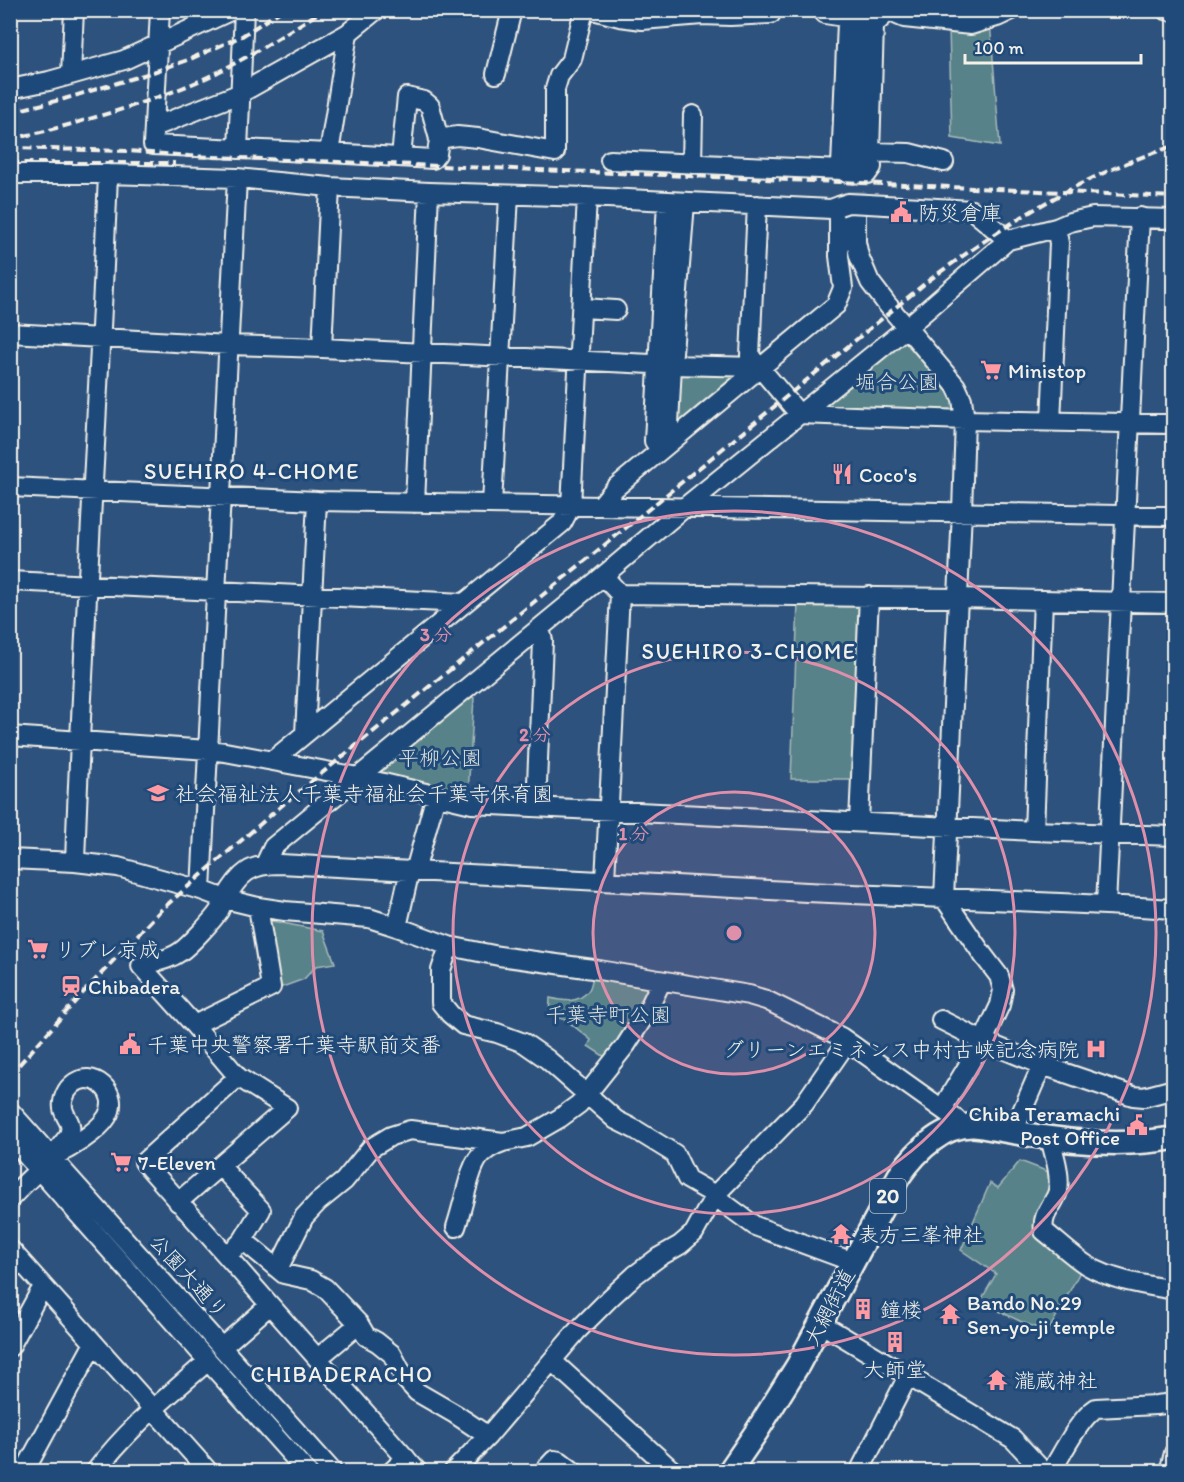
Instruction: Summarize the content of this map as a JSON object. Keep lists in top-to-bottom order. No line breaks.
{"streets":{"main road":["20","大網街道"],"street":["公園大通り"]},"districts":["SUEHIRO 4-CHOME","SUEHIRO 3-CHOME","CHIBADERACHO"],"parks":["堀合公園","平柳公園","千葉寺町公園"],"places":{"public building":["防災倉庫","千葉中央警察署千葉寺駅前交番","Chiba Teramachi Post Office"],"supermarket":["Ministop","リブレ京成","7-Eleven"],"restaurant":["Coco's"],"school or university":["社会福祉法人千葉寺福祉会千葉寺保育園"],"station":["Chibadera"],"hospital":["グリーンエミネンス中村古峡記念病院"],"temple":["表方三峯神社","Bando No.29 Sen-yo-ji temple","瀧蔵神社"],"building":["鐘楼","大師堂"]},"scale_bar":"100 m","rings":["3 分","2 分","1 分"]}
